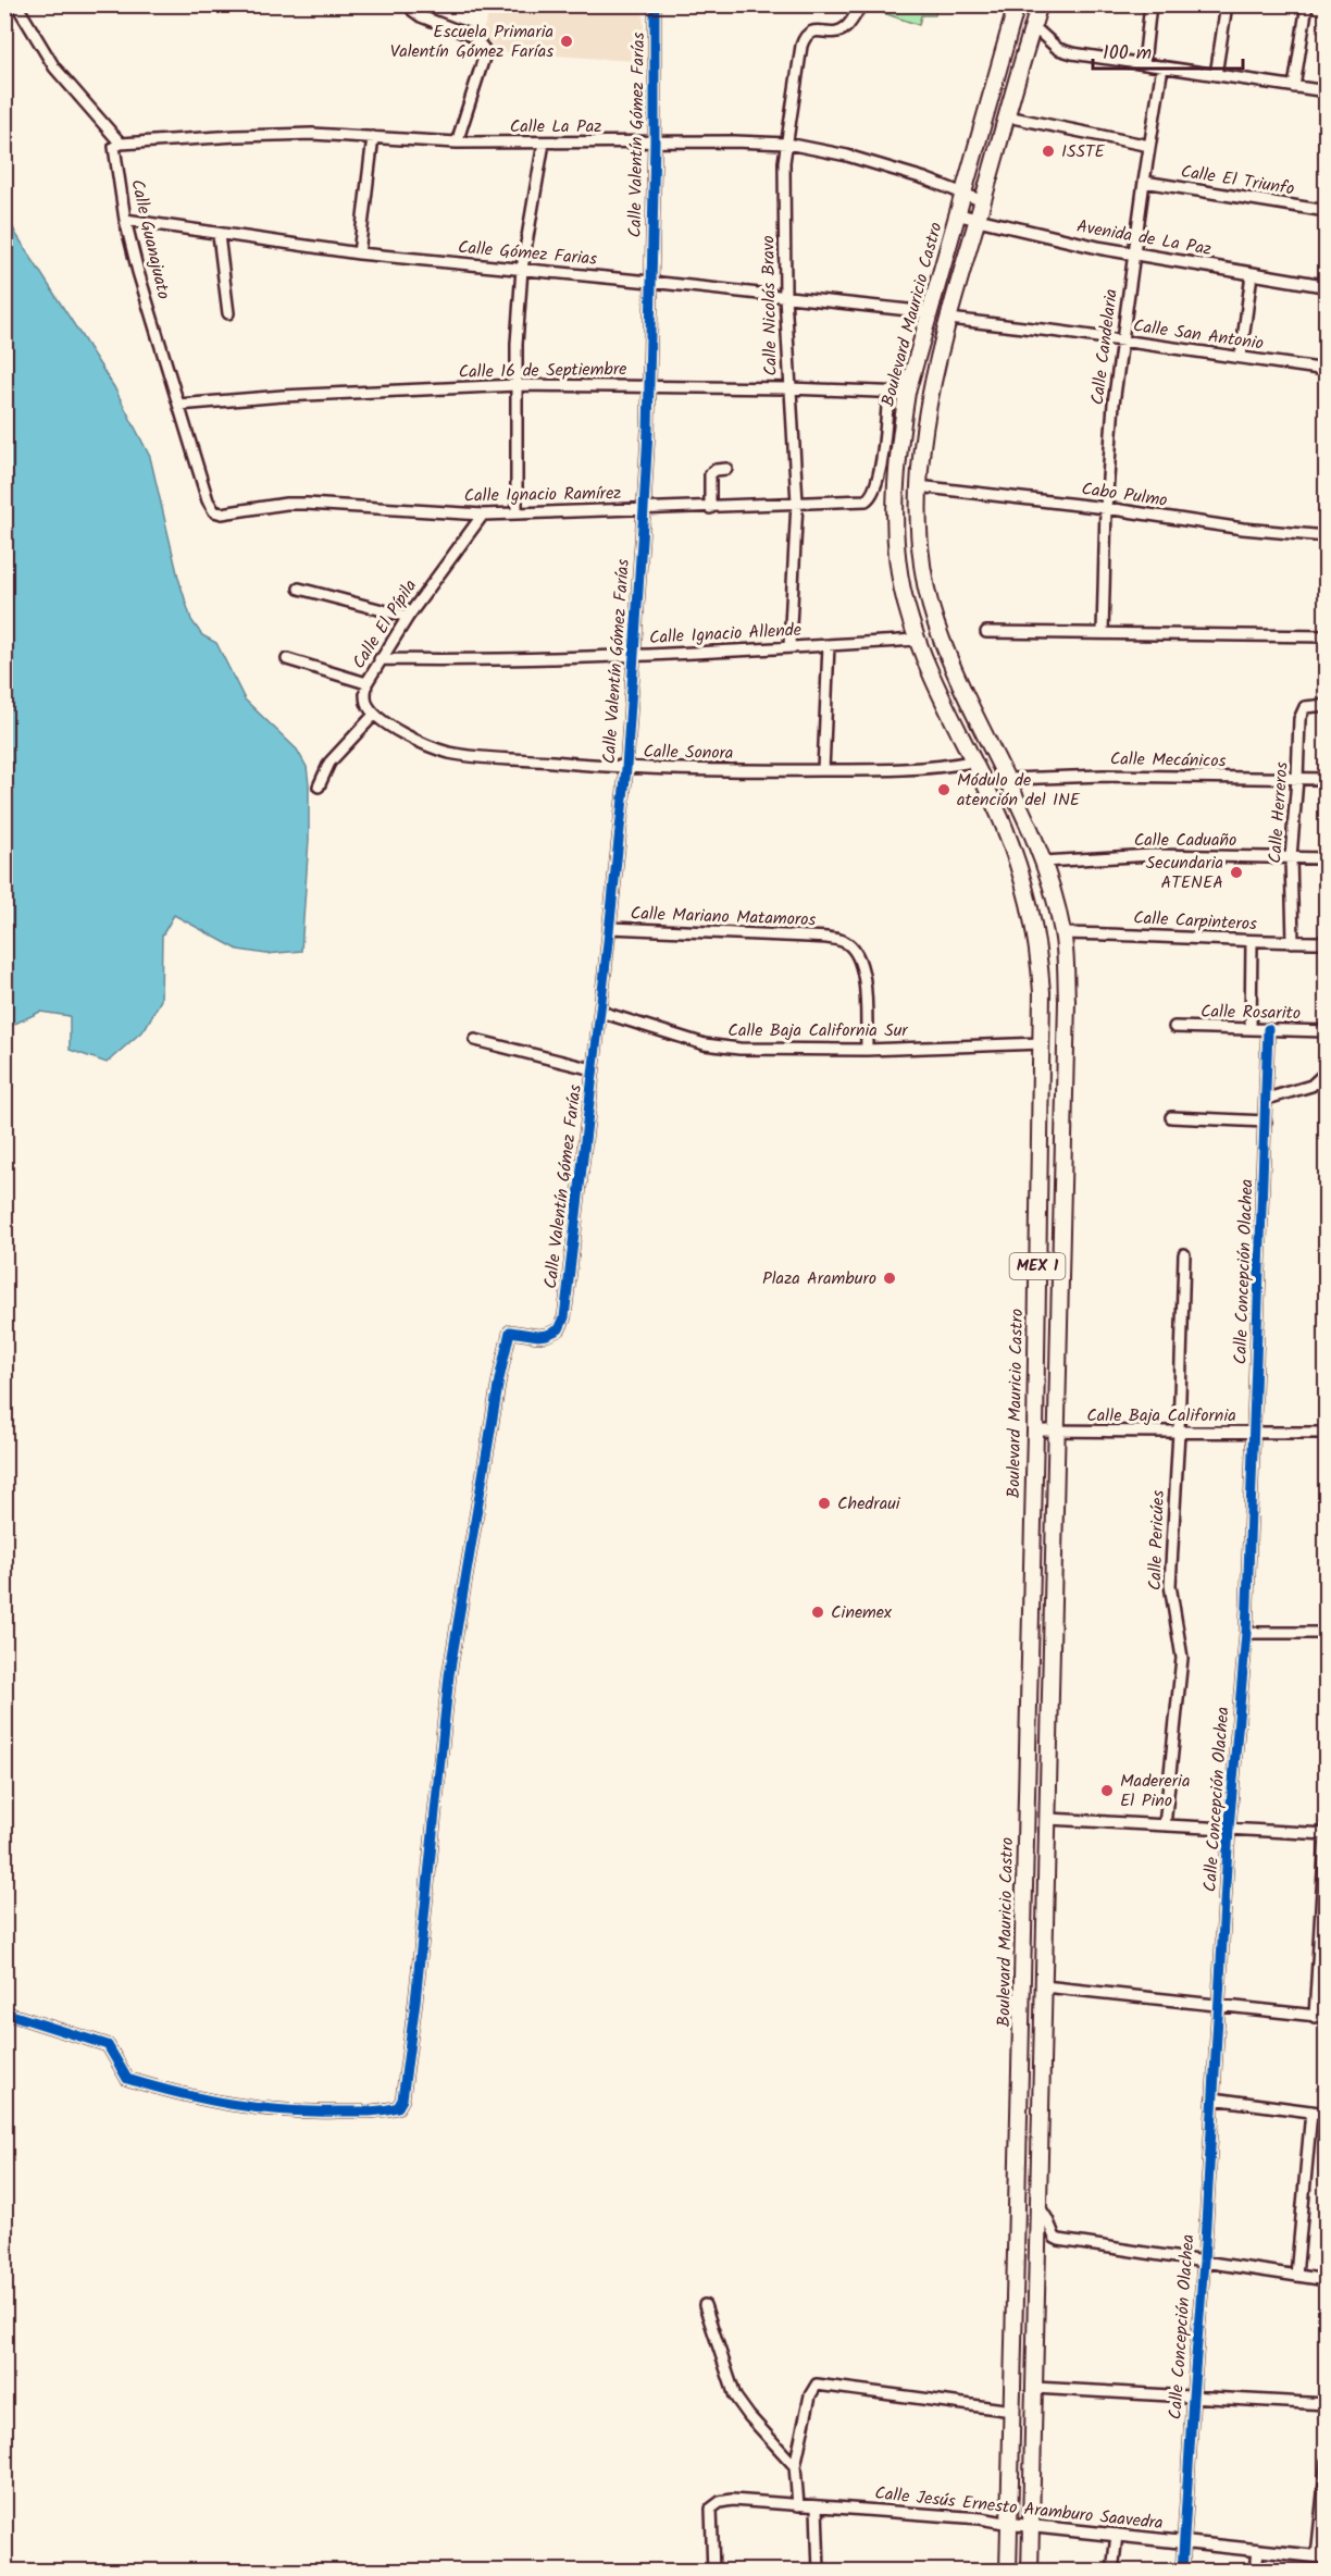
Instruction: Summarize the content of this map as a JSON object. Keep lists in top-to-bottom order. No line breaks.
{"streets":{"main road":["Boulevard Mauricio Castro","MEX 1"],"street":["Calle La Paz","Calle Valentín Gómez Farías","Calle El Triunfo","Avenida de La Paz","Calle Guanajuato","Calle Gómez Farias","Calle Nicolás Bravo","Calle San Antonio","Calle Candelaria","Calle 16 de Septiembre","Calle Ignacio Ramírez","Cabo Pulmo","Calle El Pípila","Calle Ignacio Allende","Calle Sonora","Calle Mecánicos","Calle Herreros","Calle Caduaño","Calle Mariano Matamoros","Calle Carpinteros","Calle Rosarito","Calle Baja California Sur","Calle Concepción Olachea","Calle Baja California","Calle Pericúes","Calle Jesús Ernesto Aramburo Saavedra"]},"crossings":[["Calle La Paz","Calle Valentín Gómez Farías"],["Calle La Paz","Calle Guanajuato"],["Calle La Paz","Calle Nicolás Bravo"],["Calle La Paz","Boulevard Mauricio Castro"],["Calle La Paz","MEX 1"],["Calle Valentín Gómez Farías","Calle Gómez Farias"],["Calle Valentín Gómez Farías","Calle 16 de Septiembre"],["Calle Valentín Gómez Farías","Calle Ignacio Ramírez"],["Calle Valentín Gómez Farías","Calle Ignacio Allende"],["Calle Valentín Gómez Farías","Calle Sonora"],["Calle Valentín Gómez Farías","Calle Mariano Matamoros"],["Calle Valentín Gómez Farías","Calle Baja California Sur"],["Calle El Triunfo","Calle Candelaria"],["Avenida de La Paz","Boulevard Mauricio Castro"],["Avenida de La Paz","Calle Candelaria"],["Avenida de La Paz","MEX 1"],["Calle Guanajuato","Calle Gómez Farias"],["Calle Guanajuato","Calle 16 de Septiembre"],["Calle Guanajuato","Calle Ignacio Ramírez"],["Calle Gómez Farias","Calle Nicolás Bravo"],["Calle Gómez Farias","Boulevard Mauricio Castro"],["Calle Nicolás Bravo","Calle 16 de Septiembre"],["Calle Nicolás Bravo","Calle Ignacio Ramírez"],["Calle Nicolás Bravo","Calle Ignacio Allende"],["Boulevard Mauricio Castro","Calle 16 de Septiembre"],["Boulevard Mauricio Castro","Calle Ignacio Allende"],["Boulevard Mauricio Castro","Calle Sonora"],["Boulevard Mauricio Castro","Calle Baja California Sur"],["Boulevard Mauricio Castro","Calle Baja California"],["Boulevard Mauricio Castro","Calle Jesús Ernesto Aramburo Saavedra"],["Calle San Antonio","Calle Candelaria"],["Calle San Antonio","MEX 1"],["Calle Candelaria","Cabo Pulmo"],["Calle 16 de Septiembre","Calle Ignacio Ramírez"],["Calle Ignacio Ramírez","Calle El Pípila"],["Cabo Pulmo","MEX 1"],["Calle El Pípila","Calle Ignacio Allende"],["Calle El Pípila","Calle Sonora"],["Calle Mecánicos","Calle Herreros"],["Calle Mecánicos","MEX 1"],["Calle Herreros","Calle Caduaño"],["Calle Herreros","Calle Carpinteros"],["Calle Caduaño","MEX 1"],["Calle Mariano Matamoros","Calle Baja California Sur"],["Calle Carpinteros","MEX 1"],["Calle Rosarito","Calle Concepción Olachea"],["MEX 1","Calle Baja California"],["MEX 1","Calle Jesús Ernesto Aramburo Saavedra"],["Calle Concepción Olachea","Calle Baja California"],["Calle Concepción Olachea","Calle Jesús Ernesto Aramburo Saavedra"],["Calle Baja California","Calle Pericúes"]],"places":["Escuela Primaria Valentín Gómez Farías","ISSTE","Módulo de atención del INE","Secundaria ATENEA","Plaza Aramburo","Chedraui","Cinemex","Madereria El Pino"],"scale_bar":"100 m"}
